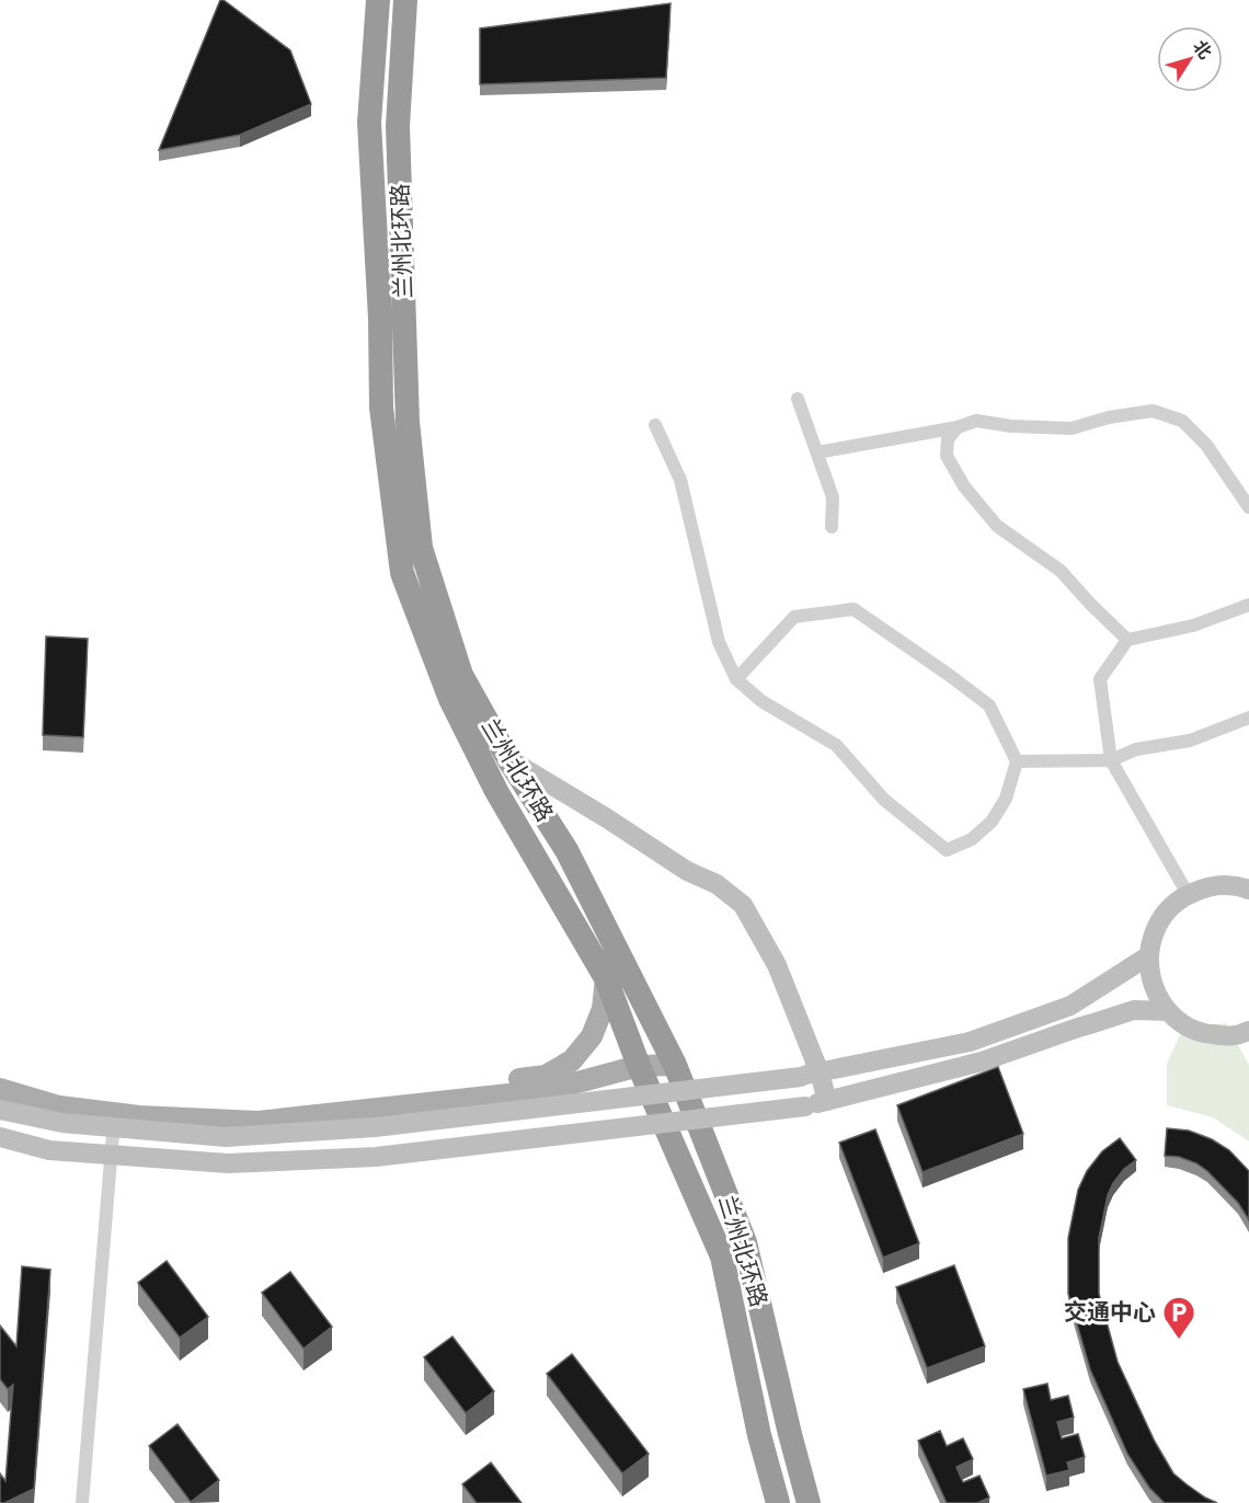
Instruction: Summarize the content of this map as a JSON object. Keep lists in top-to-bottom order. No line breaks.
{"streets":{"highway":["兰州北环路"]},"places":{"parking":["交通中心"]},"north":"top right"}
